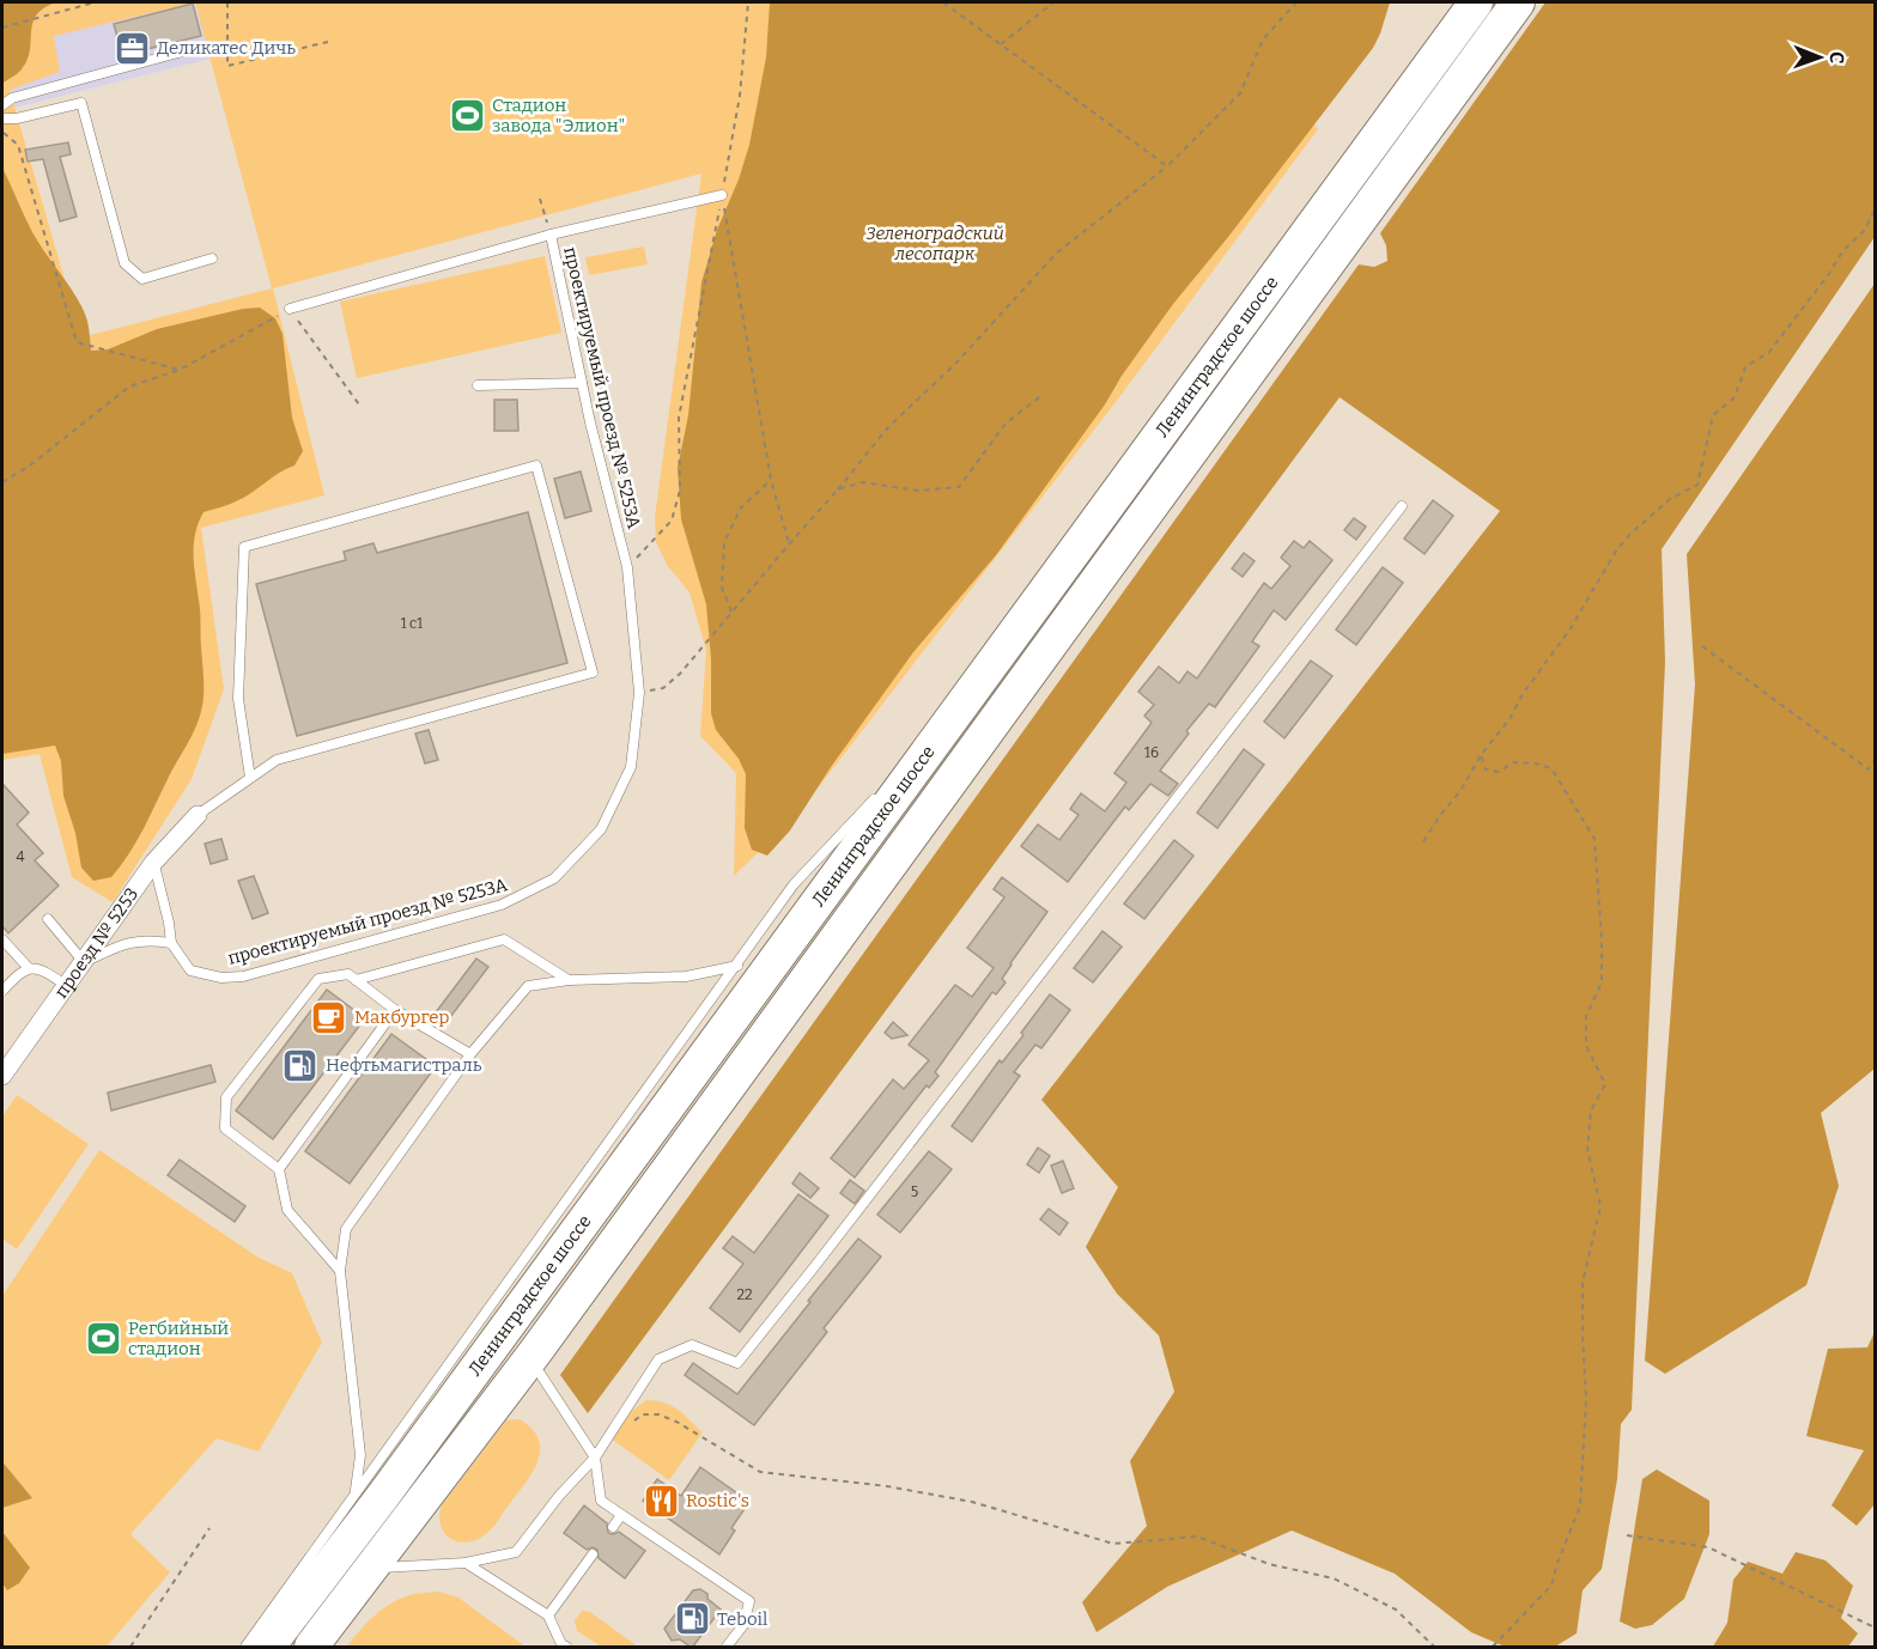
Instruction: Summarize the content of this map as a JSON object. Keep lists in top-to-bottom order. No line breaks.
{"streets":{"highway":["Ленинградское шоссе"],"street":["проезд № 5253"],"lane":["проектируемый проезд № 5253А"]},"parks":["Зеленоградский лесопарк"],"places":{"office":["Деликатес Дичь"],"sports":["Стадион завода \"Элион\"","Регбийный стадион"],"cafe":["Макбургер"],"fuel station":["Нефтьмагистраль","Teboil"],"restaurant":["Rostic's"]},"house_numbers":["1 с1","16","4","5","22"],"north":"right"}
